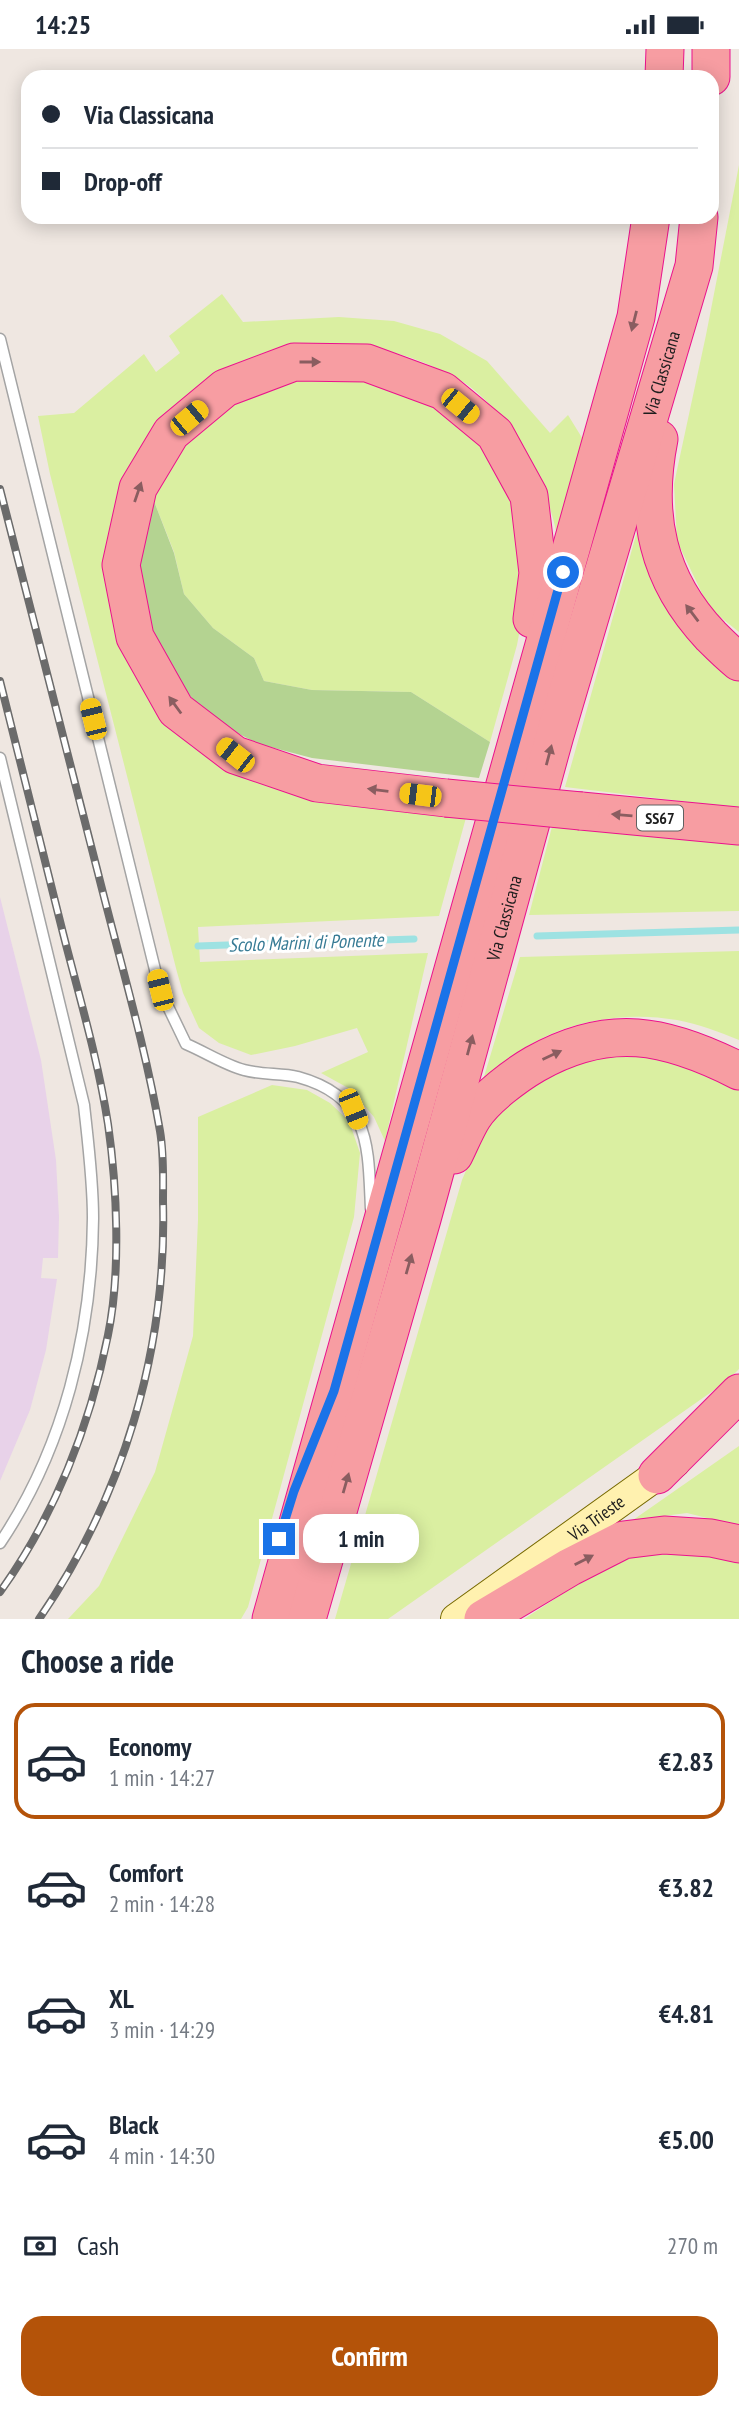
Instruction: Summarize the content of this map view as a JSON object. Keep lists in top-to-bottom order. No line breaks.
{"streets":{"highway":["Via Classicana","SS67"],"main road":["Via Trieste"]},"water":["Scolo Marini di Ponente"],"page":{"status":"14:25","banner":["Via Classicana","Drop-off"],"bubble":"1 min","heading":"Choose a ride","list":[{"name":"Economy","note":"1 min · 14:27","value":"€2.83"},{"name":"Comfort","note":"2 min · 14:28","value":"€3.82"},{"name":"XL","note":"3 min · 14:29","value":"€4.81"},{"name":"Black","note":"4 min · 14:30","value":"€5.00"}],"pay":["Cash","270 m"],"buttons":"Confirm"}}
